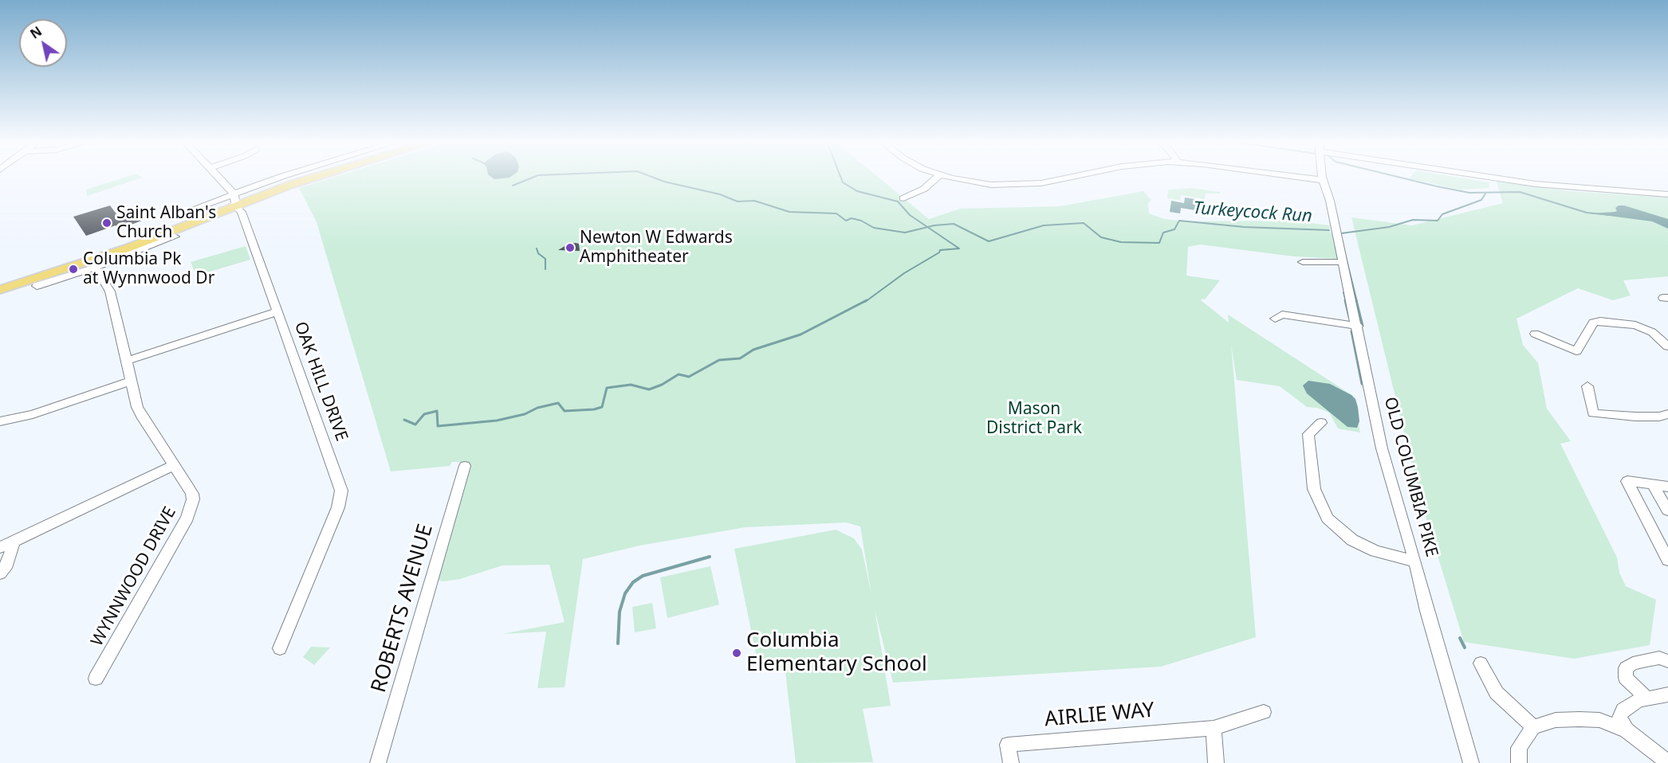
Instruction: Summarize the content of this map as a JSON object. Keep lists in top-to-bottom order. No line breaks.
{"streets":{"street":["OAK HILL DRIVE","OLD COLUMBIA PIKE","WYNNWOOD DRIVE","ROBERTS AVENUE","AIRLIE WAY"]},"water":["Turkeycock Run"],"parks":["Mason District Park"],"places":["Saint Alban's Church","Newton W Edwards Amphitheater","Columbia Pk at Wynnwood Dr","Columbia Elementary School"],"north":"top left"}
